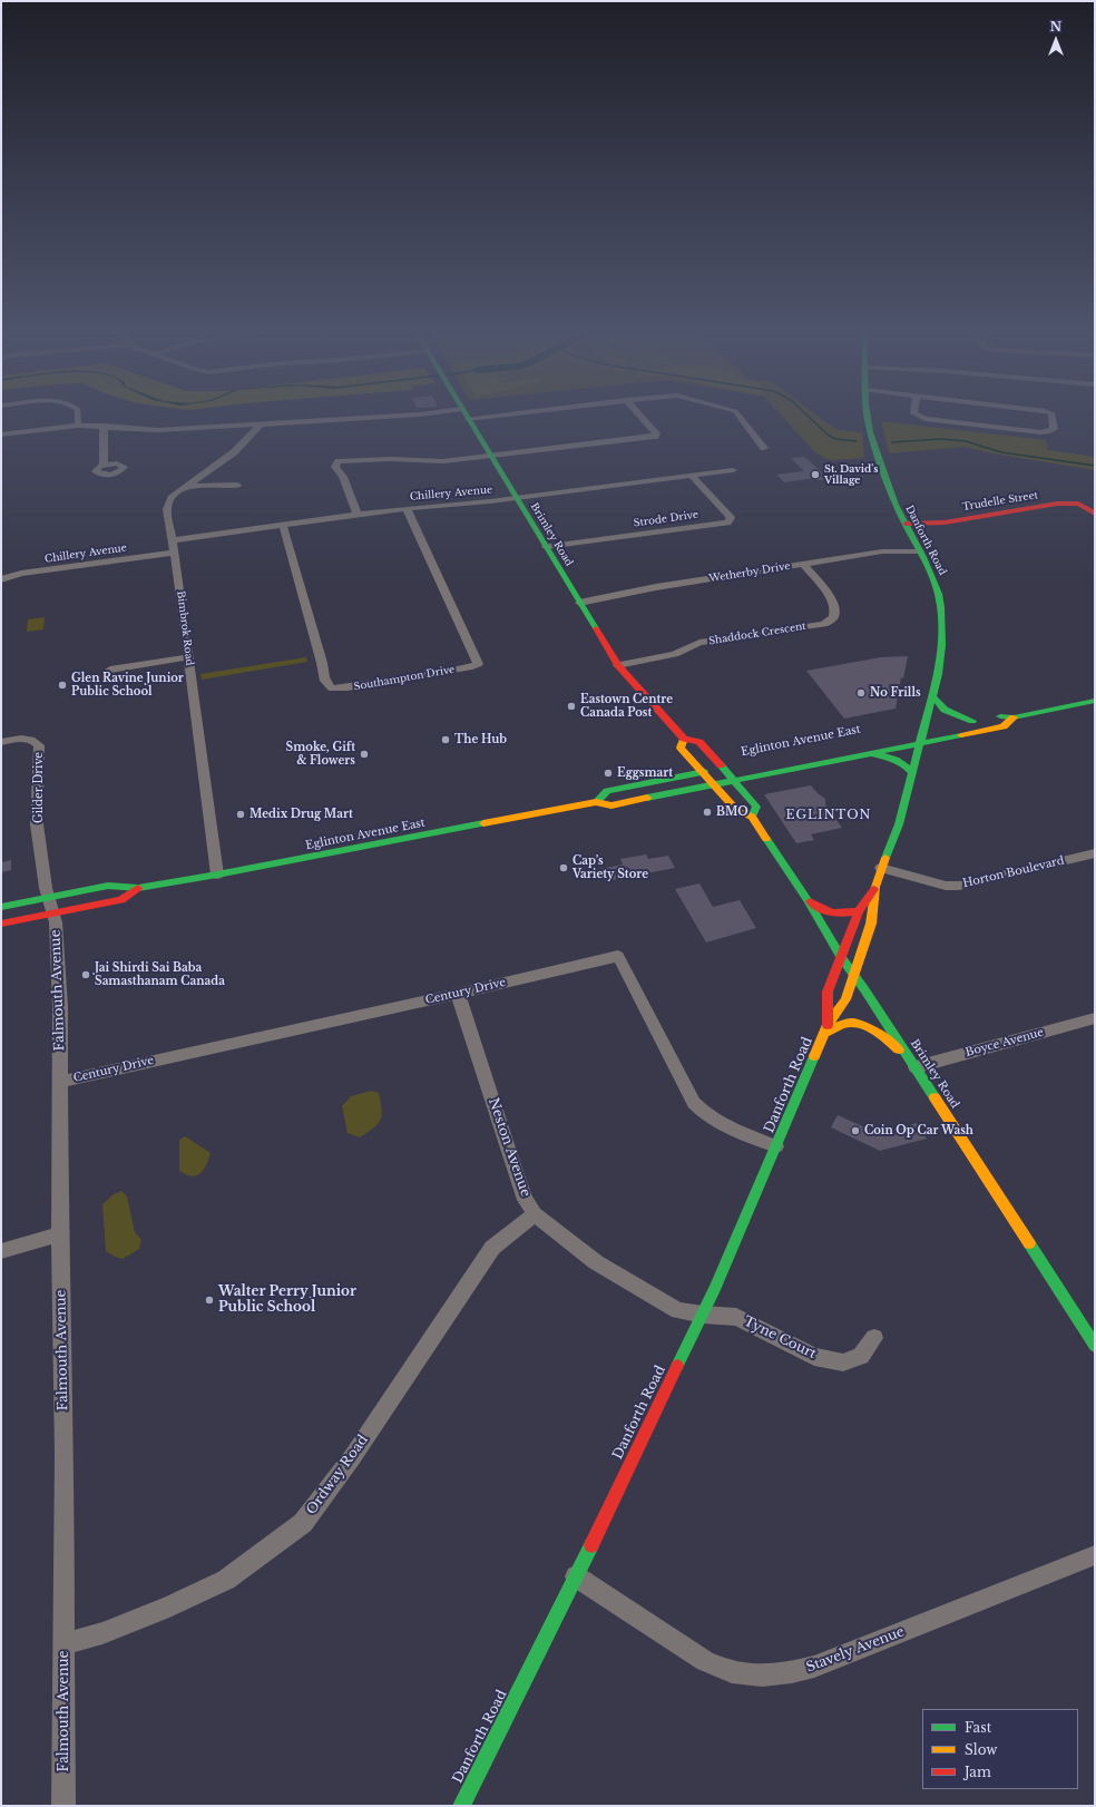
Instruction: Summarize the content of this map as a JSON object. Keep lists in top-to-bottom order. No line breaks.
{"streets":{"main road":["Trudelle Street","Brimley Road","Danforth Road","Eglinton Avenue East"],"street":["Chillery Avenue","Strode Drive","Wetherby Drive","Bimbrok Road","Shaddock Crescent","Southampton Drive","Gilder Drive","Horton Boulevard","Falmouth Avenue","Century Drive","Boyce Avenue","Neston Avenue","Tyne Court","Ordway Road","Stavely Avenue"]},"crossings":[["Chillery Avenue","Strode Drive"],["Chillery Avenue","Brimley Road"],["Chillery Avenue","Bimbrok Road"],["Chillery Avenue","Southampton Drive"],["Trudelle Street","Danforth Road"],["Strode Drive","Brimley Road"],["Brimley Road","Danforth Road"],["Brimley Road","Wetherby Drive"],["Brimley Road","Shaddock Crescent"],["Brimley Road","Eglinton Avenue East"],["Brimley Road","Boyce Avenue"],["Danforth Road","Wetherby Drive"],["Danforth Road","Eglinton Avenue East"],["Danforth Road","Horton Boulevard"],["Danforth Road","Century Drive"],["Danforth Road","Neston Avenue"],["Danforth Road","Tyne Court"],["Danforth Road","Stavely Avenue"],["Wetherby Drive","Shaddock Crescent"],["Bimbrok Road","Eglinton Avenue East"],["Eglinton Avenue East","Gilder Drive"],["Eglinton Avenue East","Falmouth Avenue"],["Gilder Drive","Falmouth Avenue"],["Falmouth Avenue","Century Drive"],["Falmouth Avenue","Ordway Road"],["Century Drive","Neston Avenue"],["Neston Avenue","Tyne Court"],["Neston Avenue","Ordway Road"]],"districts":["EGLINTON"],"places":["St. David's Village","Glen Ravine Junior Public School","No Frills","Eastown Centre Canada Post","The Hub","Smoke, Gift & Flowers","Eggsmart","BMO","Medix Drug Mart","Cap’s Variety Store","Jai Shirdi Sai Baba Samasthanam Canada","Coin Op Car Wash","Walter Perry Junior Public School"],"legend":["Fast","Slow","Jam"],"north":"top"}
